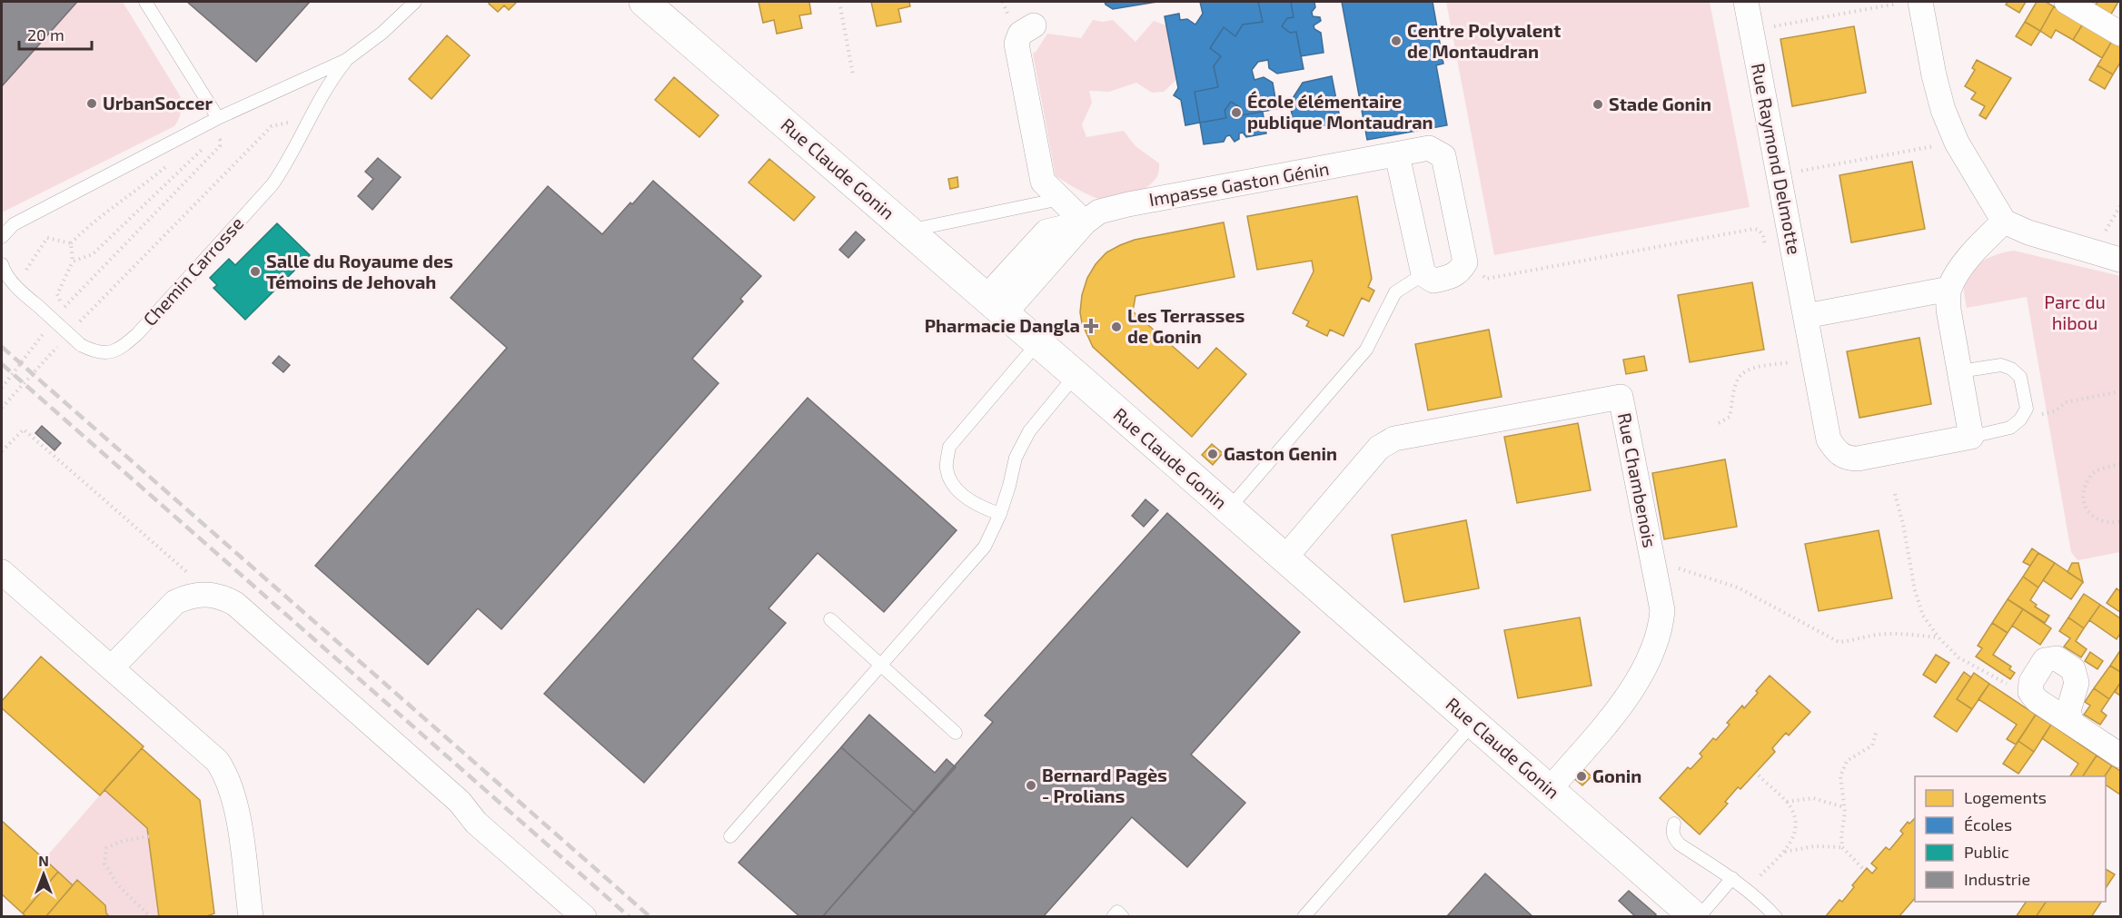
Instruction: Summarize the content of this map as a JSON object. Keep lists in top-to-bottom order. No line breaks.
{"streets":{"street":["Rue Raymond Delmotte","Rue Claude Gonin","Impasse Gaston Génin","Rue Chambenois"],"lane":["Chemin Carrosse"]},"crossings":[["Rue Claude Gonin","Impasse Gaston Génin"],["Rue Claude Gonin","Rue Chambenois"]],"parks":["Parc du hibou"],"places":{"other":["Centre Polyvalent de Montaudran","UrbanSoccer","Stade Gonin","École élémentaire publique Montaudran","Salle du Royaume des Témoins de Jehovah","Les Terrasses de Gonin","Gaston Genin","Gonin","Bernard Pagès - Prolians"],"health":["Pharmacie Dangla"]},"legend":["Logements","Écoles","Public","Industrie"],"scale_bar":"20 m","north":"top"}
